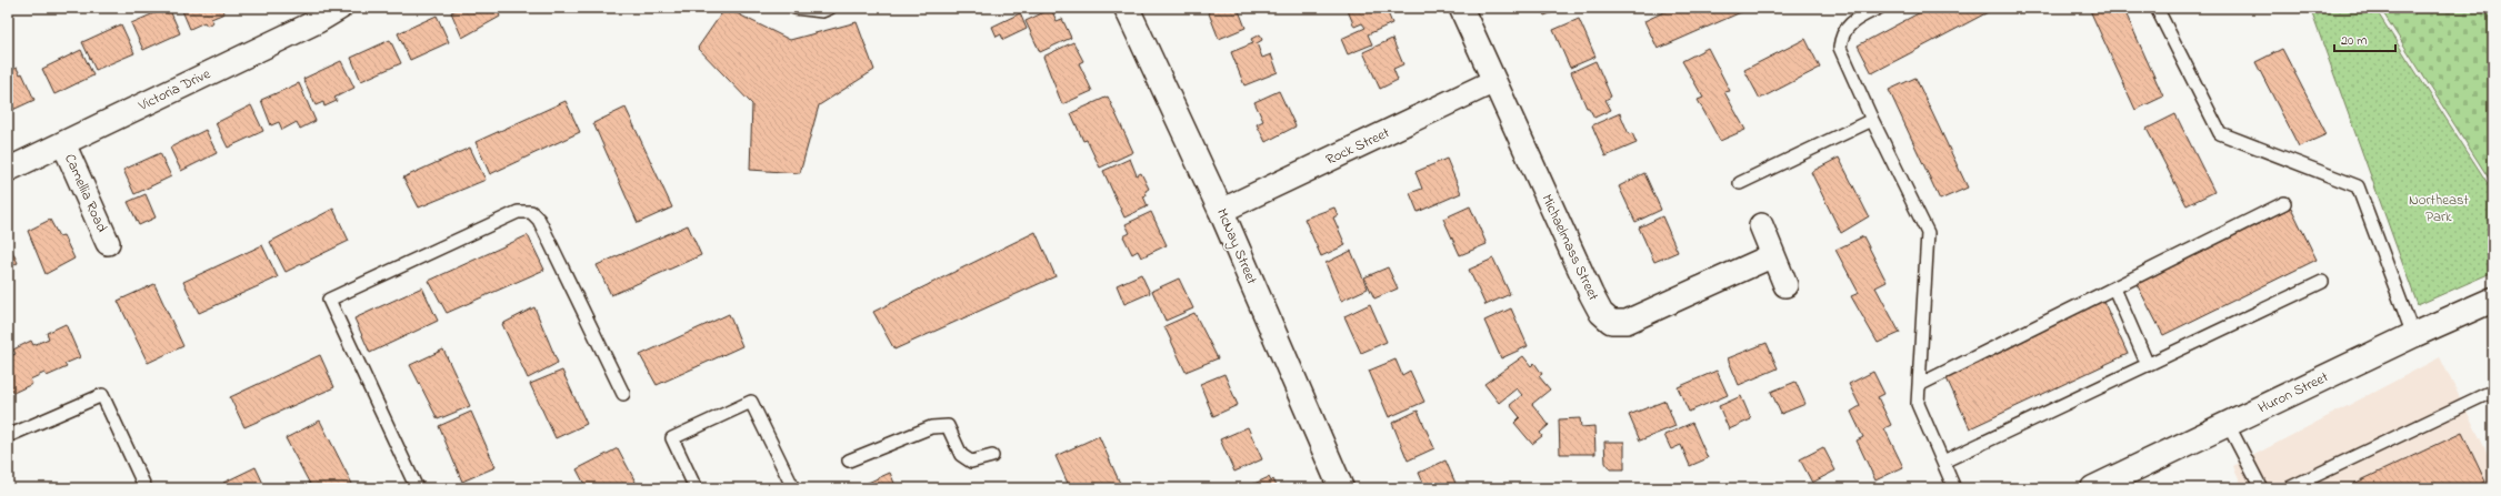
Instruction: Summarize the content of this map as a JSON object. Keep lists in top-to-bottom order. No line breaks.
{"streets":{"street":["Victoria Drive","Rock Street","Camellia Road","McNay Street","Michaelmass Street","Huron Street"]},"crossings":[["Victoria Drive","Camellia Road"],["Rock Street","McNay Street"],["Rock Street","Michaelmass Street"]],"parks":["Northeast Park"],"scale_bar":"20 m"}
